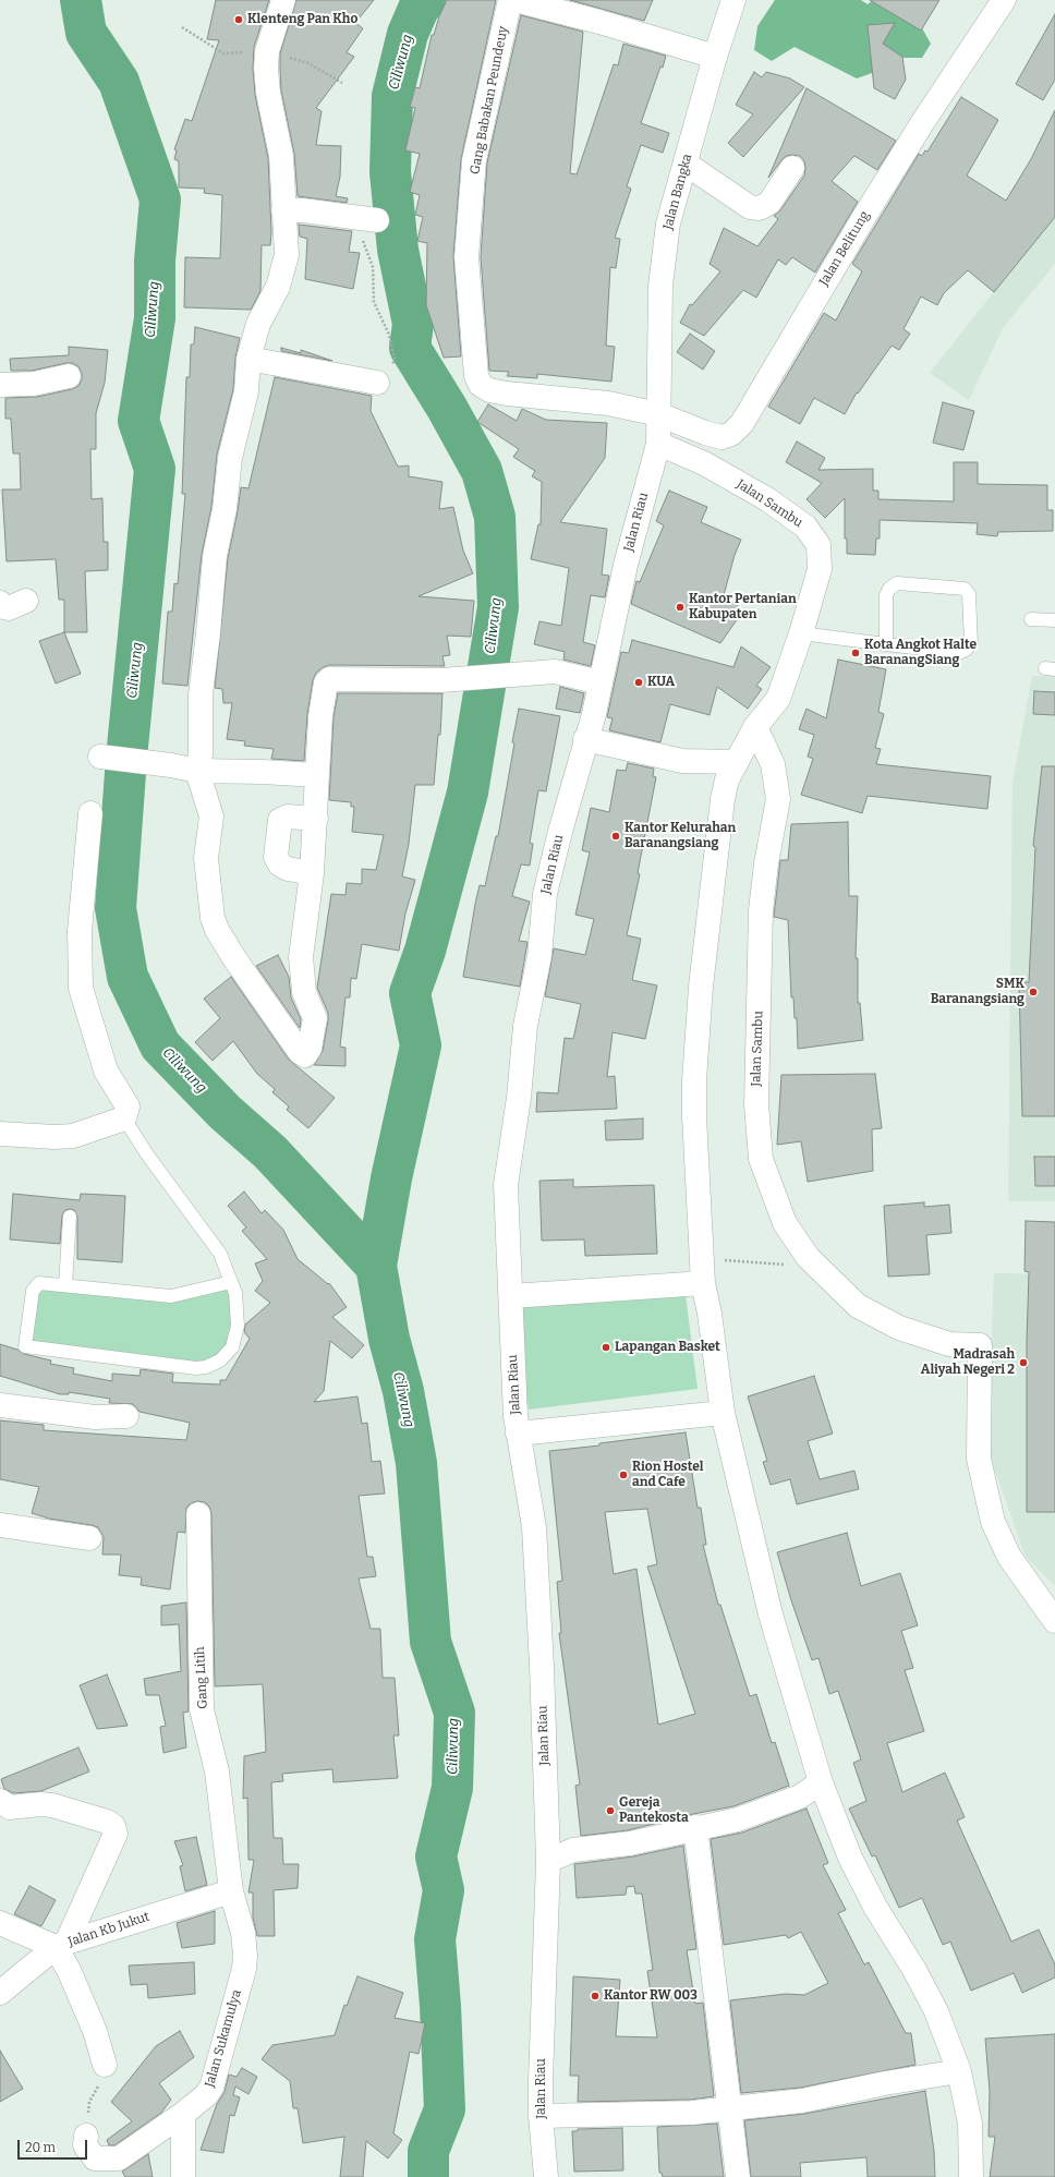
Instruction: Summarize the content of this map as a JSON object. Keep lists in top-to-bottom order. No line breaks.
{"streets":{"street":["Gang Babakan Peundeuy","Jalan Bangka","Jalan Belitung","Jalan Sambu","Jalan Riau","Gang Litih","Jalan Kb Jukut","Jalan Sukamulya"]},"crossings":[["Gang Babakan Peundeuy","Jalan Bangka"],["Gang Babakan Peundeuy","Jalan Belitung"],["Jalan Bangka","Jalan Belitung"],["Jalan Bangka","Jalan Sambu"],["Jalan Bangka","Jalan Riau"],["Jalan Sambu","Jalan Riau"],["Gang Litih","Jalan Kb Jukut"],["Gang Litih","Jalan Sukamulya"],["Jalan Kb Jukut","Jalan Sukamulya"]],"water":["Ciliwung"],"places":["Klenteng Pan Kho","Kantor Pertanian Kabupaten","Kota Angkot Halte BaranangSiang","KUA","Kantor Kelurahan Baranangsiang","SMK Baranangsiang","Lapangan Basket","Madrasah Aliyah Negeri 2","Rion Hostel and Cafe","Gereja Pantekosta","Kantor RW 003"],"scale_bar":"20 m"}
